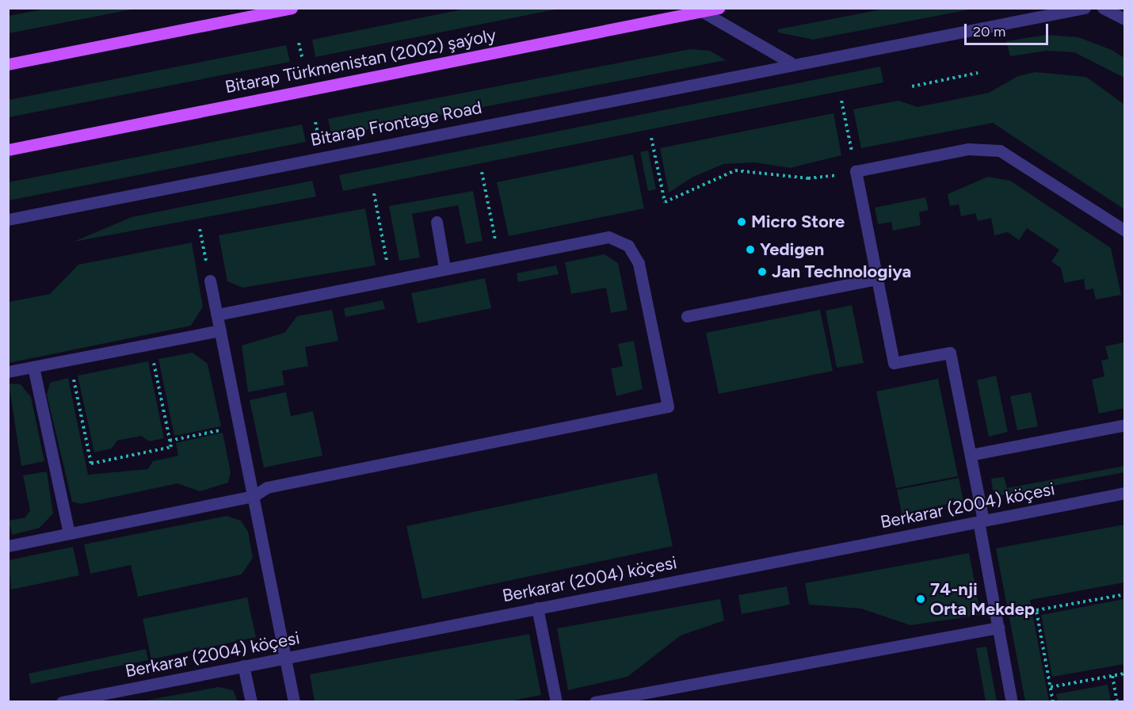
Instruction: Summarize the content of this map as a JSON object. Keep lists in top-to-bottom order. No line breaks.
{"streets":{"main road":["Bitarap Türkmenistan (2002) şaýoly"],"street":["Bitarap Frontage Road","Berkarar (2004) köçesi"]},"places":["Micro Store","Yedigen","Jan Technologiya","74-nji Orta Mekdep"],"scale_bar":"20 m"}
